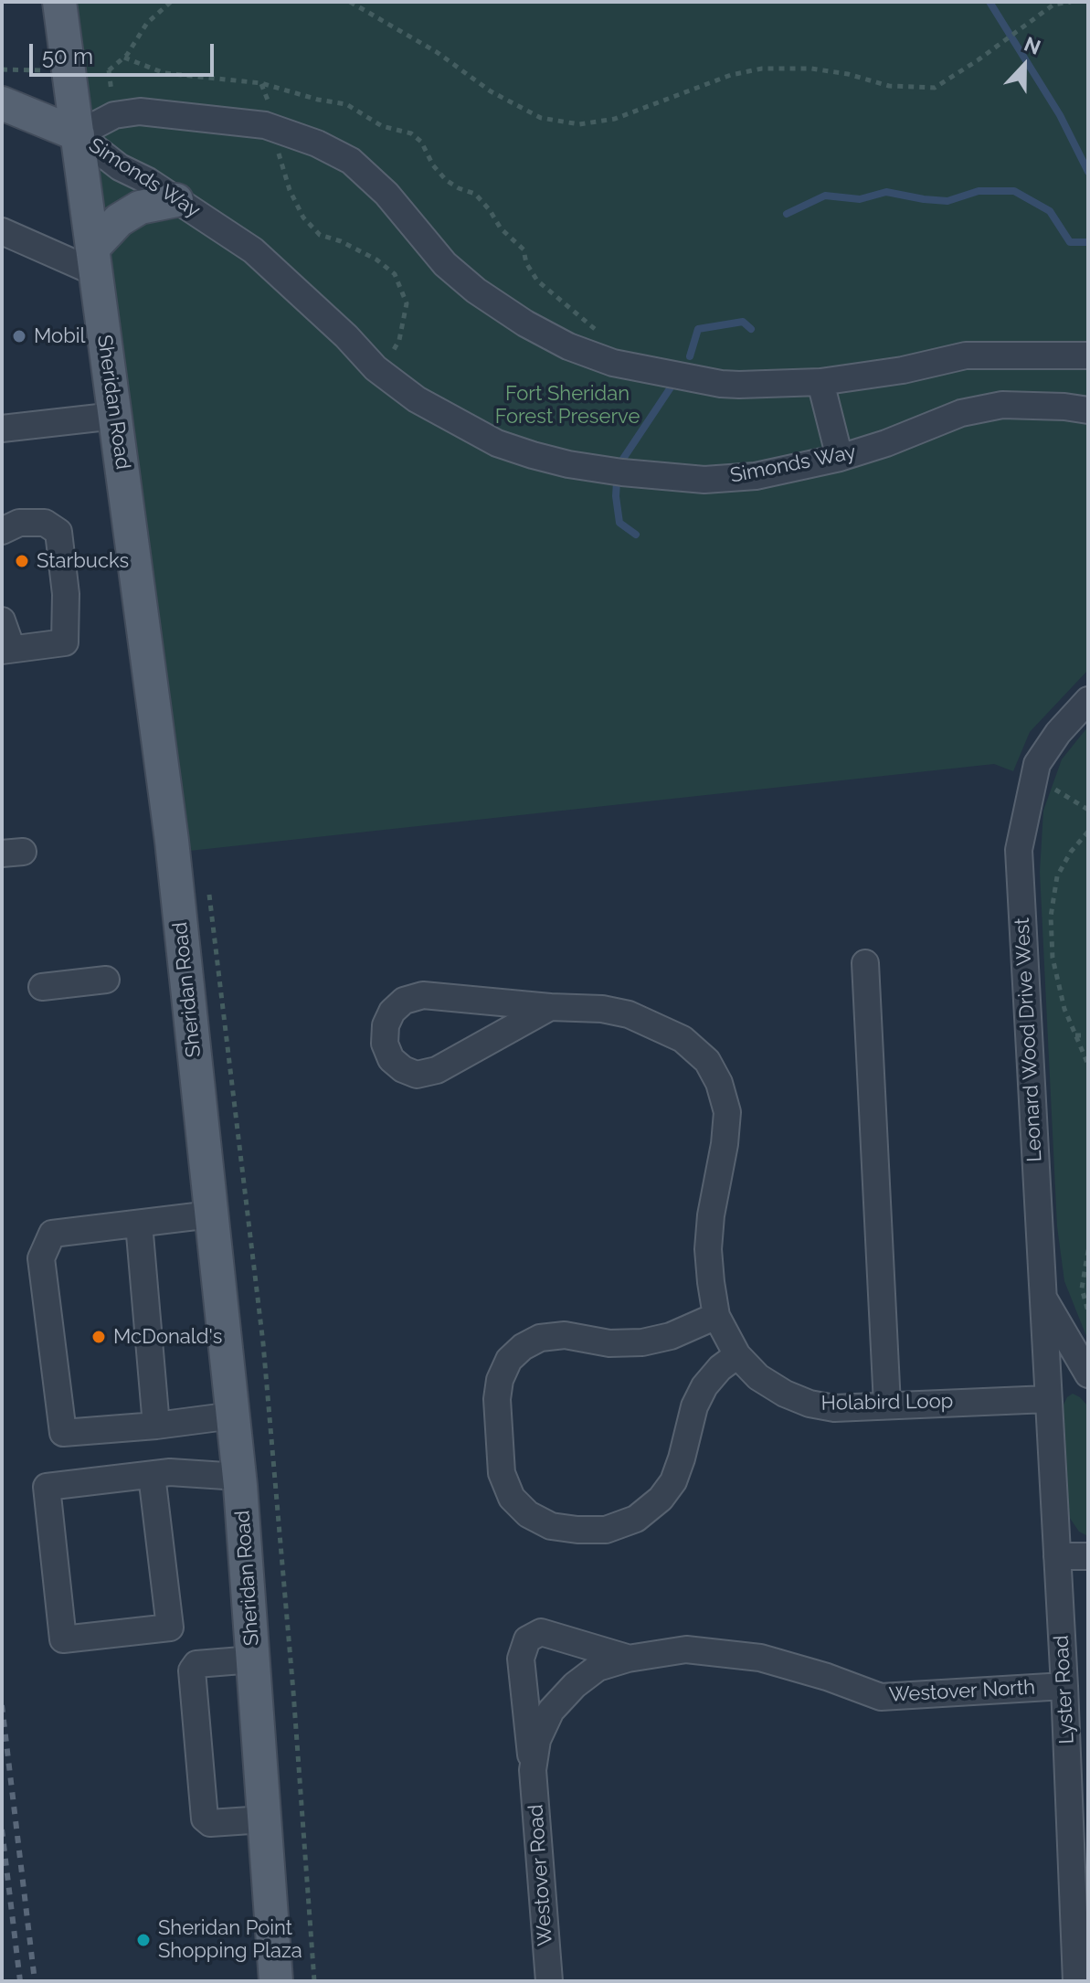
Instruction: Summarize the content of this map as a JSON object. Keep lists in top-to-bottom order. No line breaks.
{"streets":{"main road":["Sheridan Road"],"street":["Simonds Way","Leonard Wood Drive West","Holabird Loop","Lyster Road","Westover North","Westover Road"]},"crossings":[["Simonds Way","Sheridan Road"],["Leonard Wood Drive West","Holabird Loop"],["Leonard Wood Drive West","Lyster Road"],["Holabird Loop","Lyster Road"],["Lyster Road","Westover North"],["Westover North","Westover Road"]],"parks":["Fort Sheridan Forest Preserve"],"places":["Mobil","Starbucks","McDonald's","Sheridan Point Shopping Plaza"],"scale_bar":"50 m","north":"top"}
